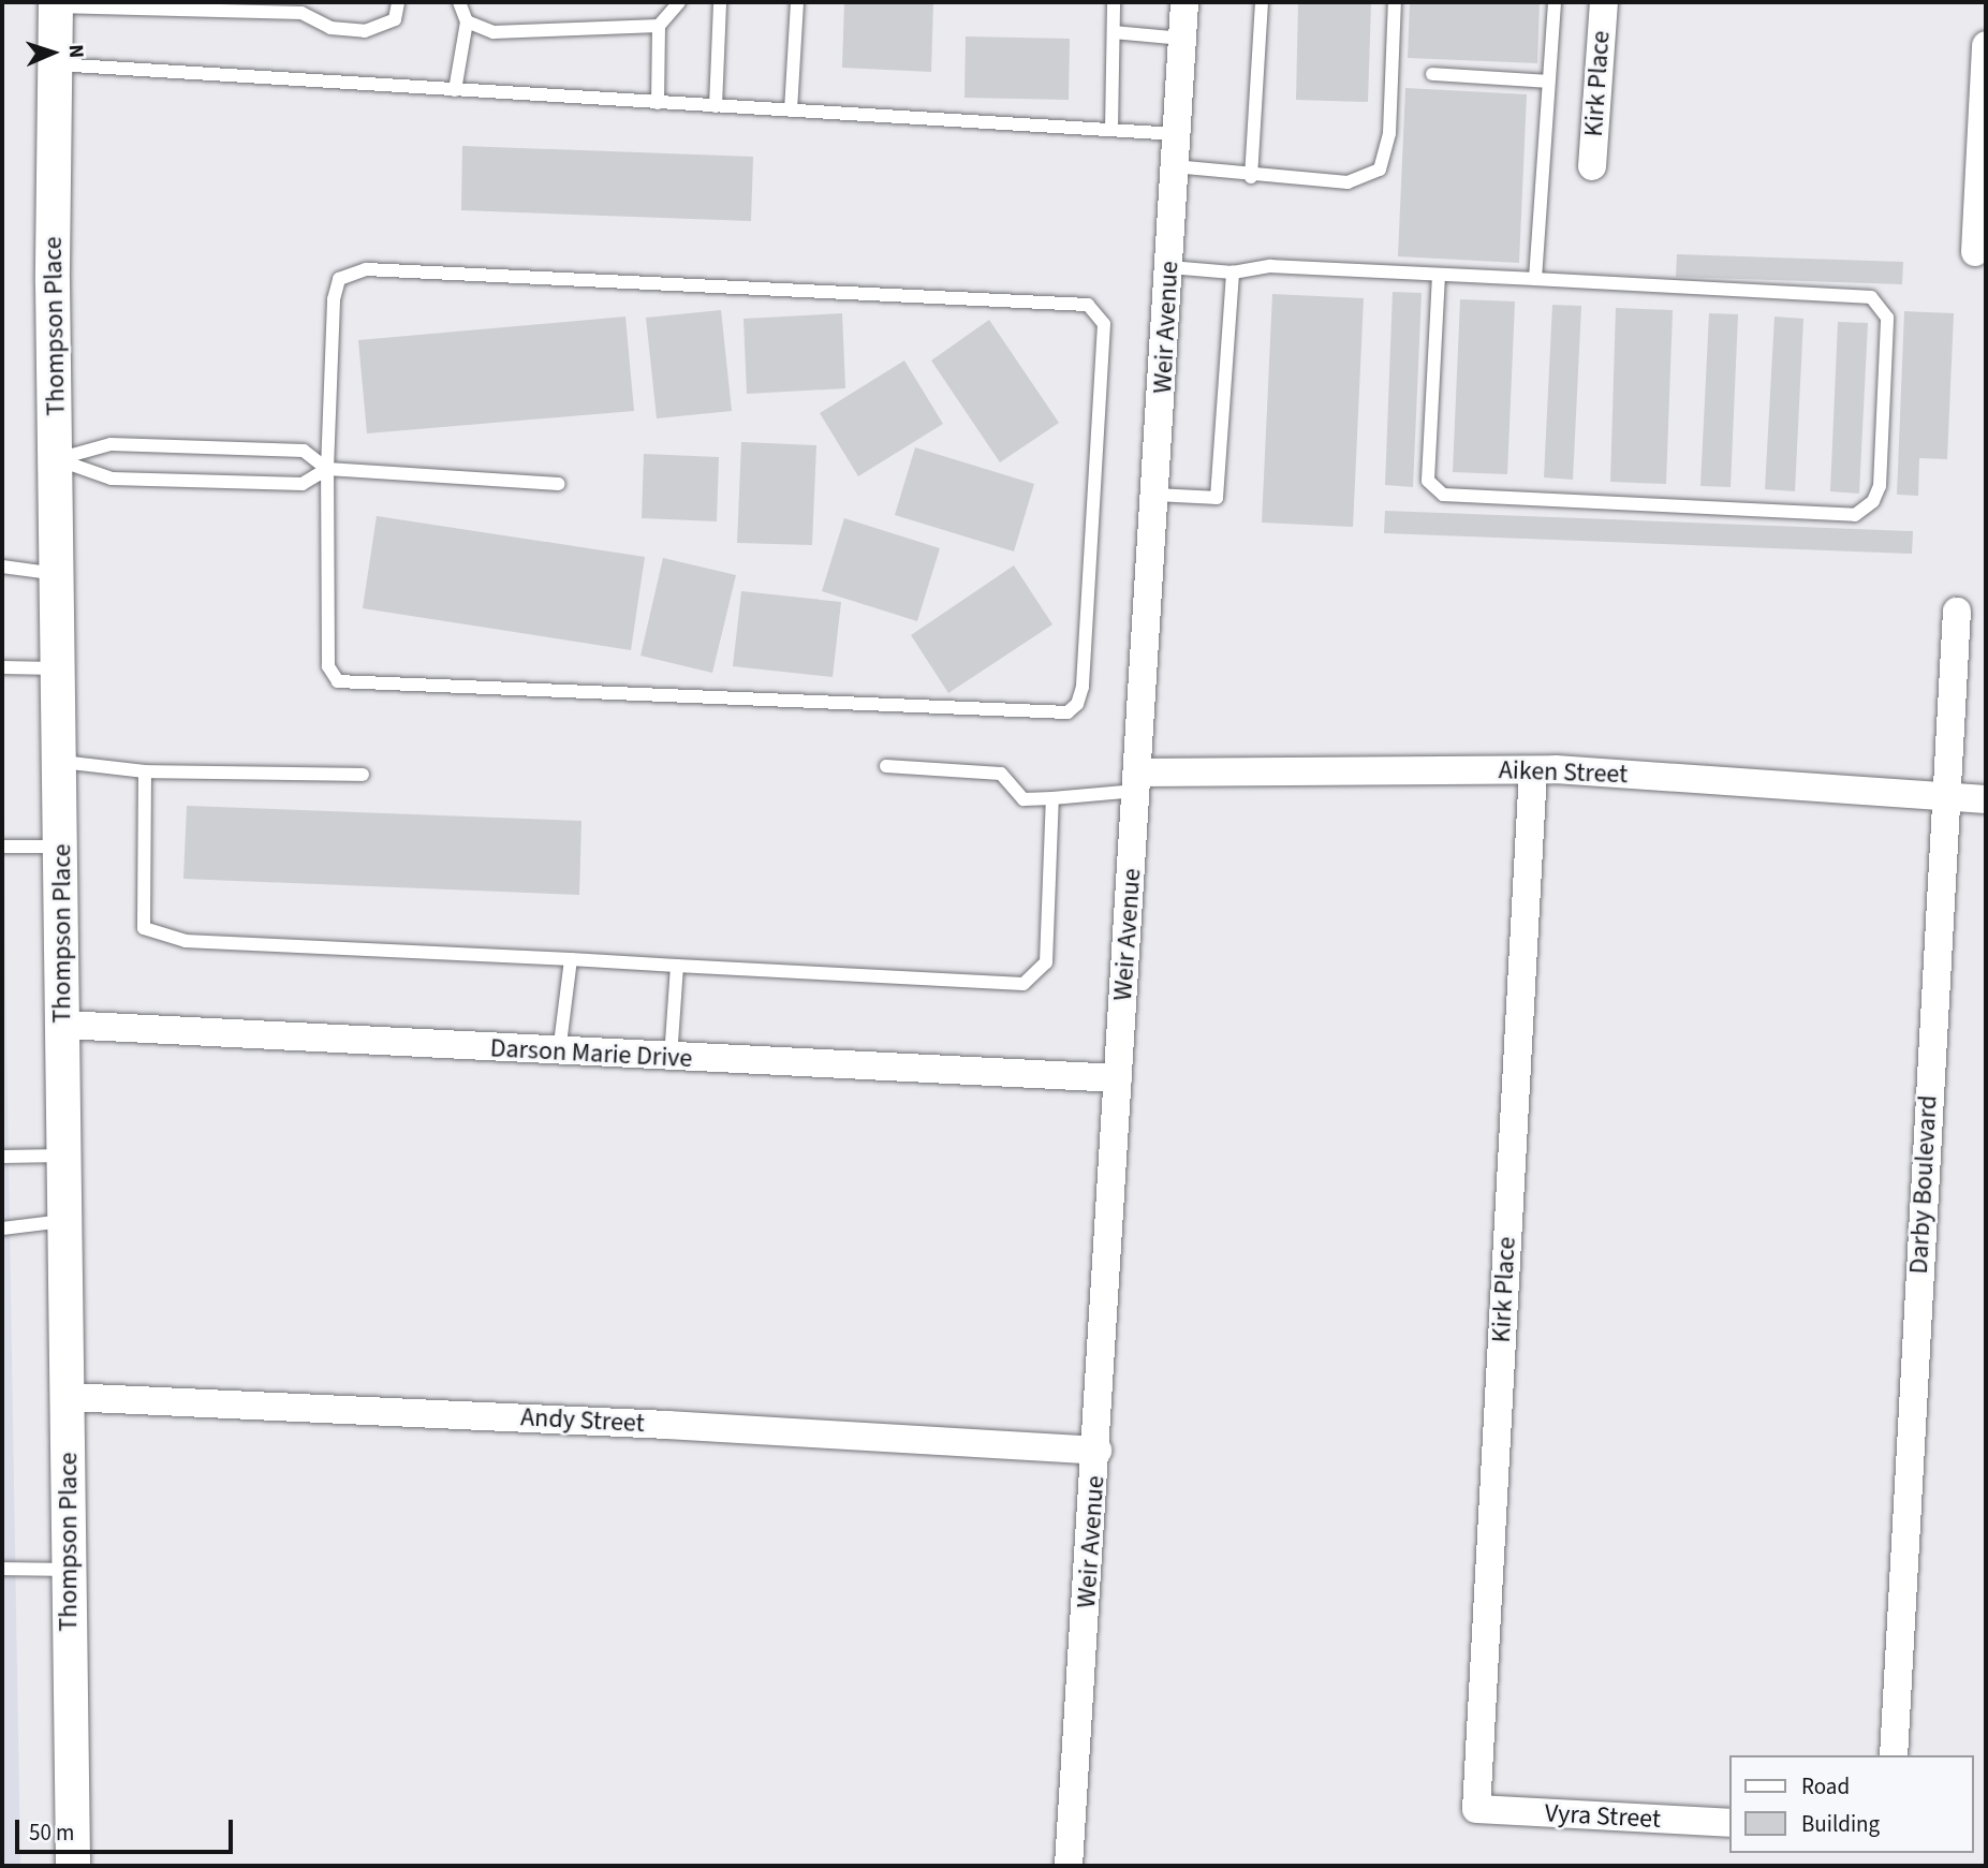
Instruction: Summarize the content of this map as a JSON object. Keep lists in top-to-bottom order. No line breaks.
{"streets":{"street":["Kirk Place","Thompson Place","Weir Avenue","Aiken Street","Darson Marie Drive","Darby Boulevard","Andy Street","Vyra Street"]},"crossings":[["Kirk Place","Aiken Street"],["Kirk Place","Vyra Street"],["Thompson Place","Darson Marie Drive"],["Thompson Place","Andy Street"],["Weir Avenue","Aiken Street"],["Weir Avenue","Darson Marie Drive"],["Weir Avenue","Andy Street"],["Aiken Street","Darby Boulevard"]],"legend":["Road","Building"],"scale_bar":"50 m","north":"right"}
